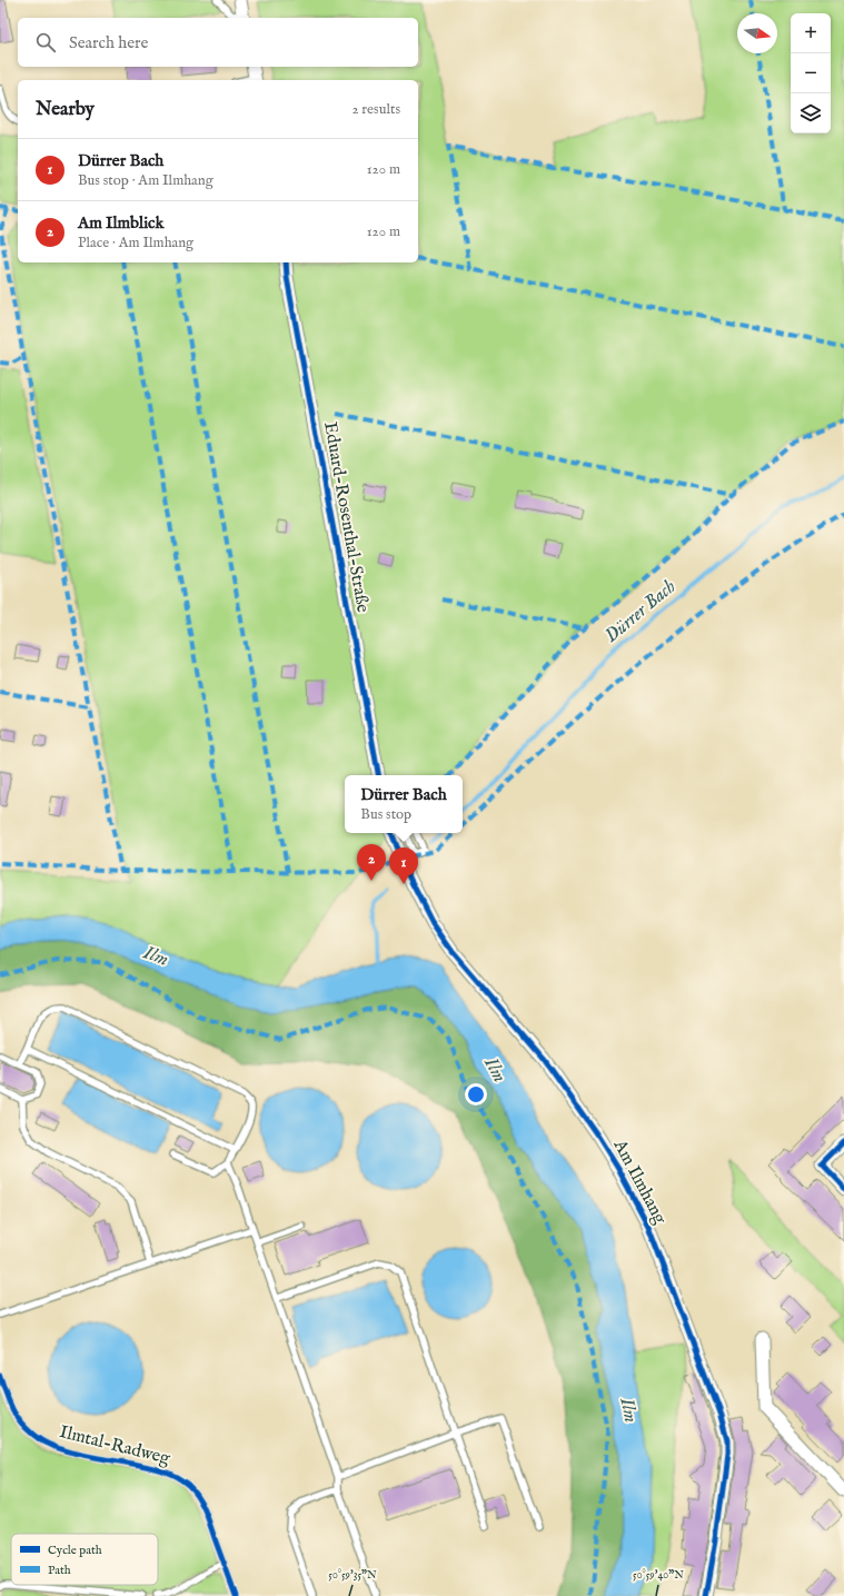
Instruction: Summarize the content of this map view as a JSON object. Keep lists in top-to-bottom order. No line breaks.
{"streets":{"street":["Eduard-Rosenthal-Straße","Am Ilmhang"],"lane":["Ilmtal-Radweg"]},"water":["Dürrer Bach","Ilm"],"legend":["Cycle path","Path"],"north":"right","page":{"map_buttons":["+","−"],"search":"Search here","heading":["Nearby","2 results"],"list":[{"mark":"1","name":"Dürrer Bach","note":"Bus stop · Am Ilmhang","value":"120 m"},{"mark":"2","name":"Am Ilmblick","note":"Place · Am Ilmhang","value":"120 m"}],"popup":["Dürrer Bach","Bus stop"],"pins":["2","1"]},"coordinates":["50°59'35\"N","50°59'40\"N"]}
